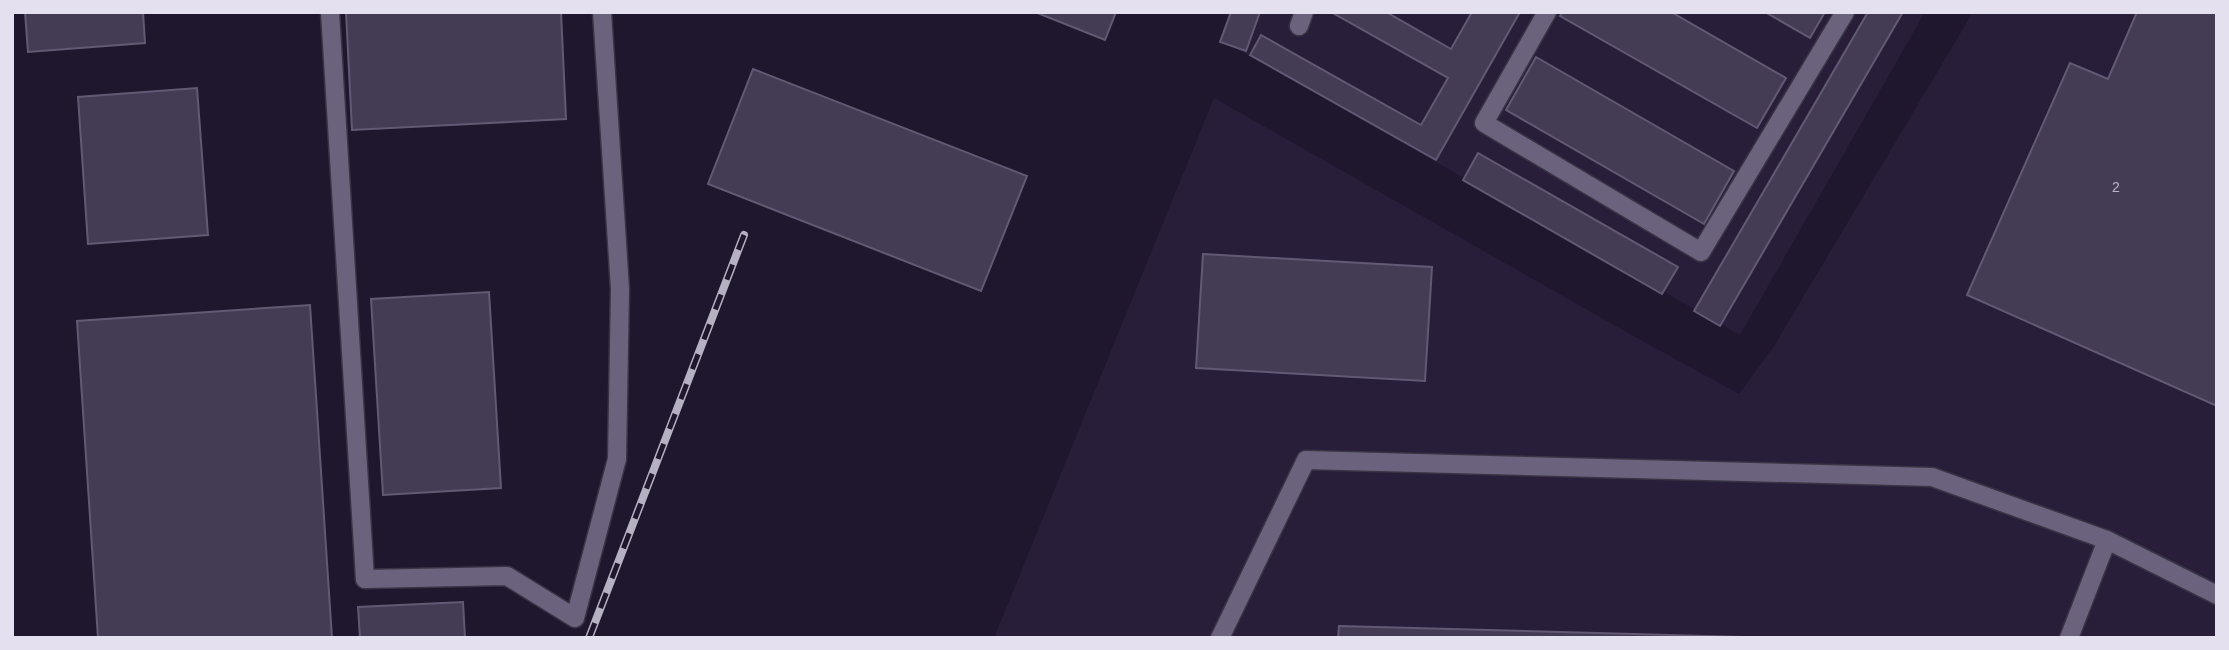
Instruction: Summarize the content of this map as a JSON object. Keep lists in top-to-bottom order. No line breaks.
{"house_numbers":["2"]}
